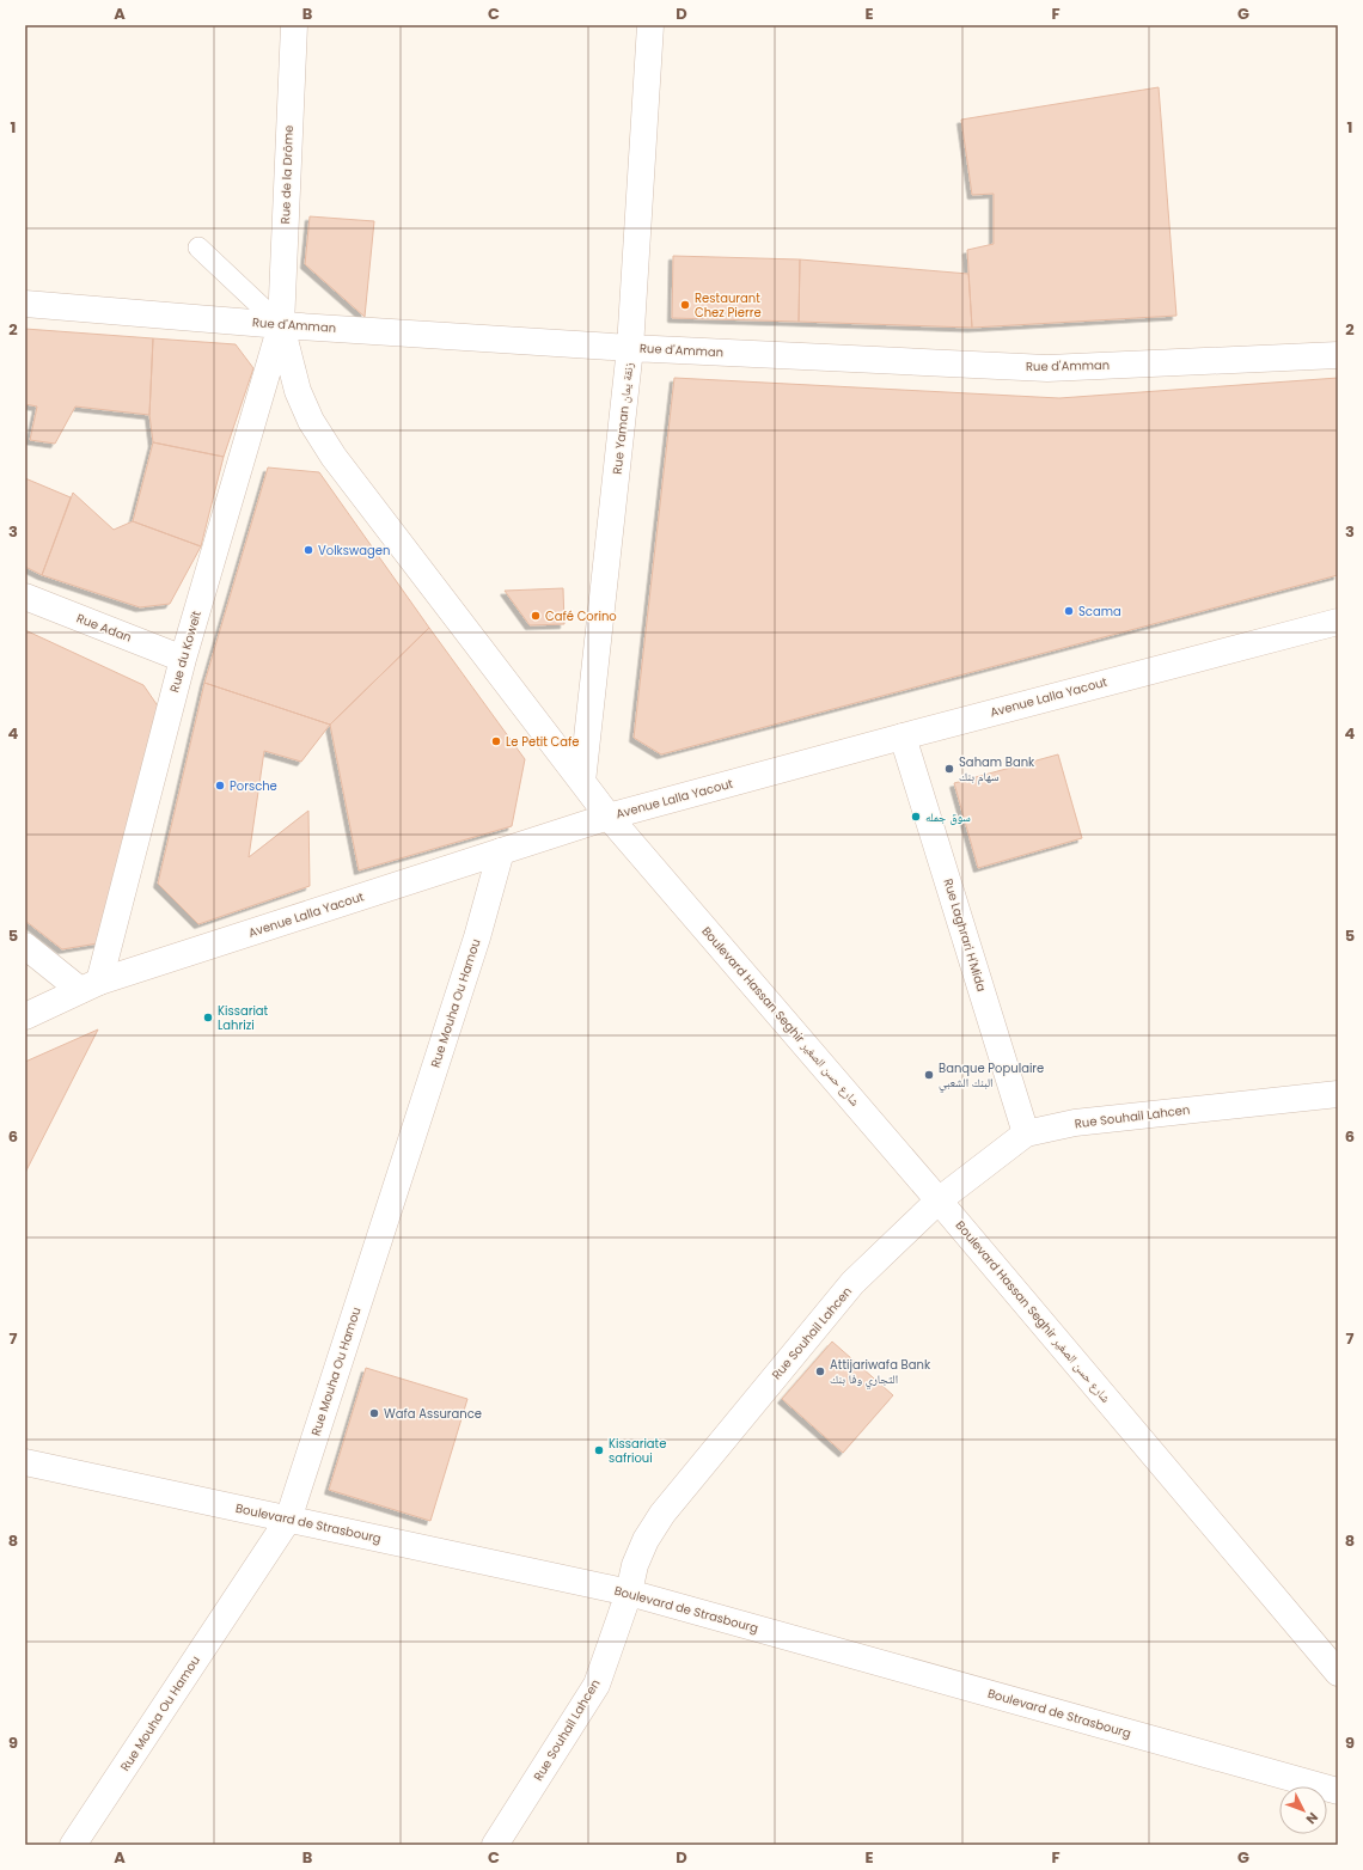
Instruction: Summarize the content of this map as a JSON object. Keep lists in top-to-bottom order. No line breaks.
{"streets":{"street":["Rue de la Drôme","Rue d'Amman","Rue Yaman زنقة يمان","Rue Adan","Rue du Koweït","Avenue Lalla Yacout","Rue Laghrari H'Mida","Rue Mouha Ou Hamou","Boulevard Hassan Seghir شارع حسن الصغير","Rue Souhail Lahcen","Boulevard de Strasbourg"]},"crossings":[["Rue de la Drôme","Rue d'Amman"],["Rue de la Drôme","Rue du Koweït"],["Rue de la Drôme","Boulevard Hassan Seghir شارع حسن الصغير"],["Rue d'Amman","Rue Yaman زنقة يمان"],["Rue d'Amman","Rue du Koweït"],["Rue d'Amman","Boulevard Hassan Seghir شارع حسن الصغير"],["Rue Yaman زنقة يمان","Boulevard Hassan Seghir شارع حسن الصغير"],["Rue Adan","Rue du Koweït"],["Rue du Koweït","Avenue Lalla Yacout"],["Rue du Koweït","Boulevard Hassan Seghir شارع حسن الصغير"],["Avenue Lalla Yacout","Rue Laghrari H'Mida"],["Avenue Lalla Yacout","Rue Mouha Ou Hamou"],["Avenue Lalla Yacout","Boulevard Hassan Seghir شارع حسن الصغير"],["Rue Laghrari H'Mida","Rue Souhail Lahcen"],["Rue Mouha Ou Hamou","Boulevard de Strasbourg"],["Boulevard Hassan Seghir شارع حسن الصغير","Rue Souhail Lahcen"],["Rue Souhail Lahcen","Boulevard de Strasbourg"]],"places":["Restaurant Chez Pierre","Volkswagen","Scama","Café Corino","Le Petit Cafe","Saham Bank سهام بنك","Porsche","سوق جمله","Kissariat Lahrizi","Banque Populaire البنك الشعبي","Attijariwafa Bank التجاري وفا بنك","Wafa Assurance","Kissariate safrioui"],"north":"bottom right","grid":{"columns":["A","B","C","D","E","F","G"],"rows":["1","2","3","4","5","6","7","8","9"]}}
